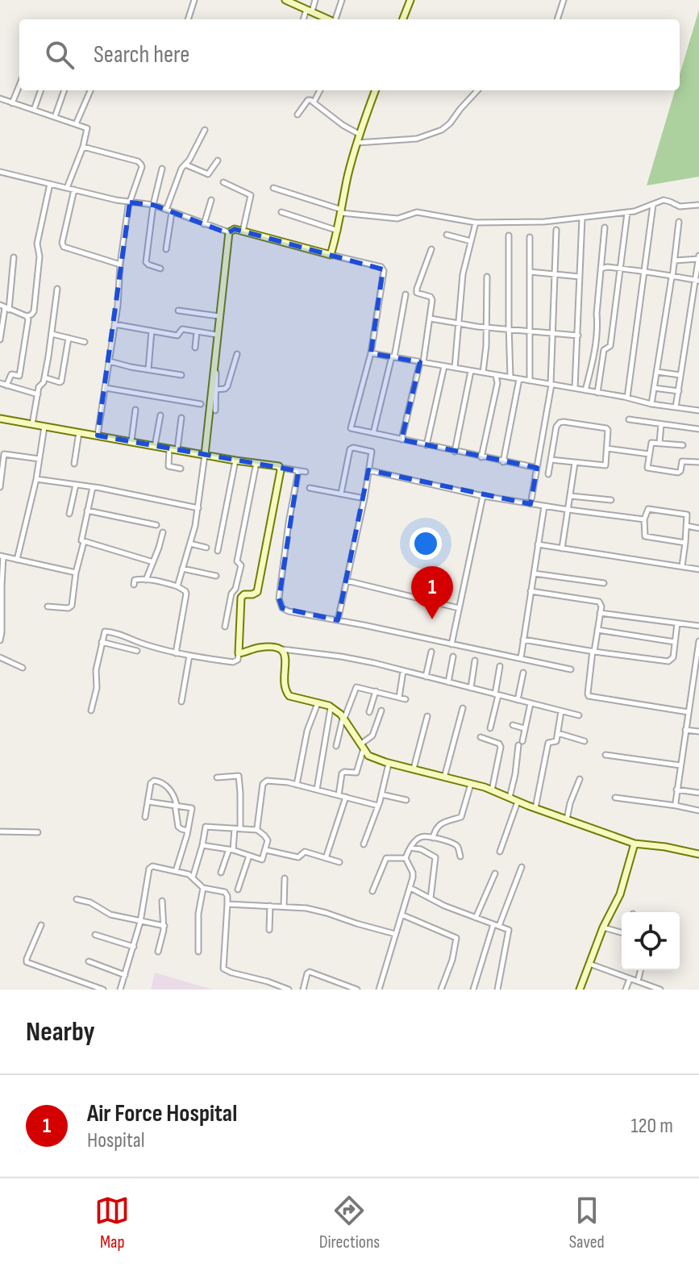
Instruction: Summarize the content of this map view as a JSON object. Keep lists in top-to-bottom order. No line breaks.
{"page":{"search":"Search here","pins":"1","heading":"Nearby","list":[{"mark":"1","name":"Air Force Hospital","note":"Hospital","value":"120 m"}],"nav":["Map","Directions","Saved"]}}
